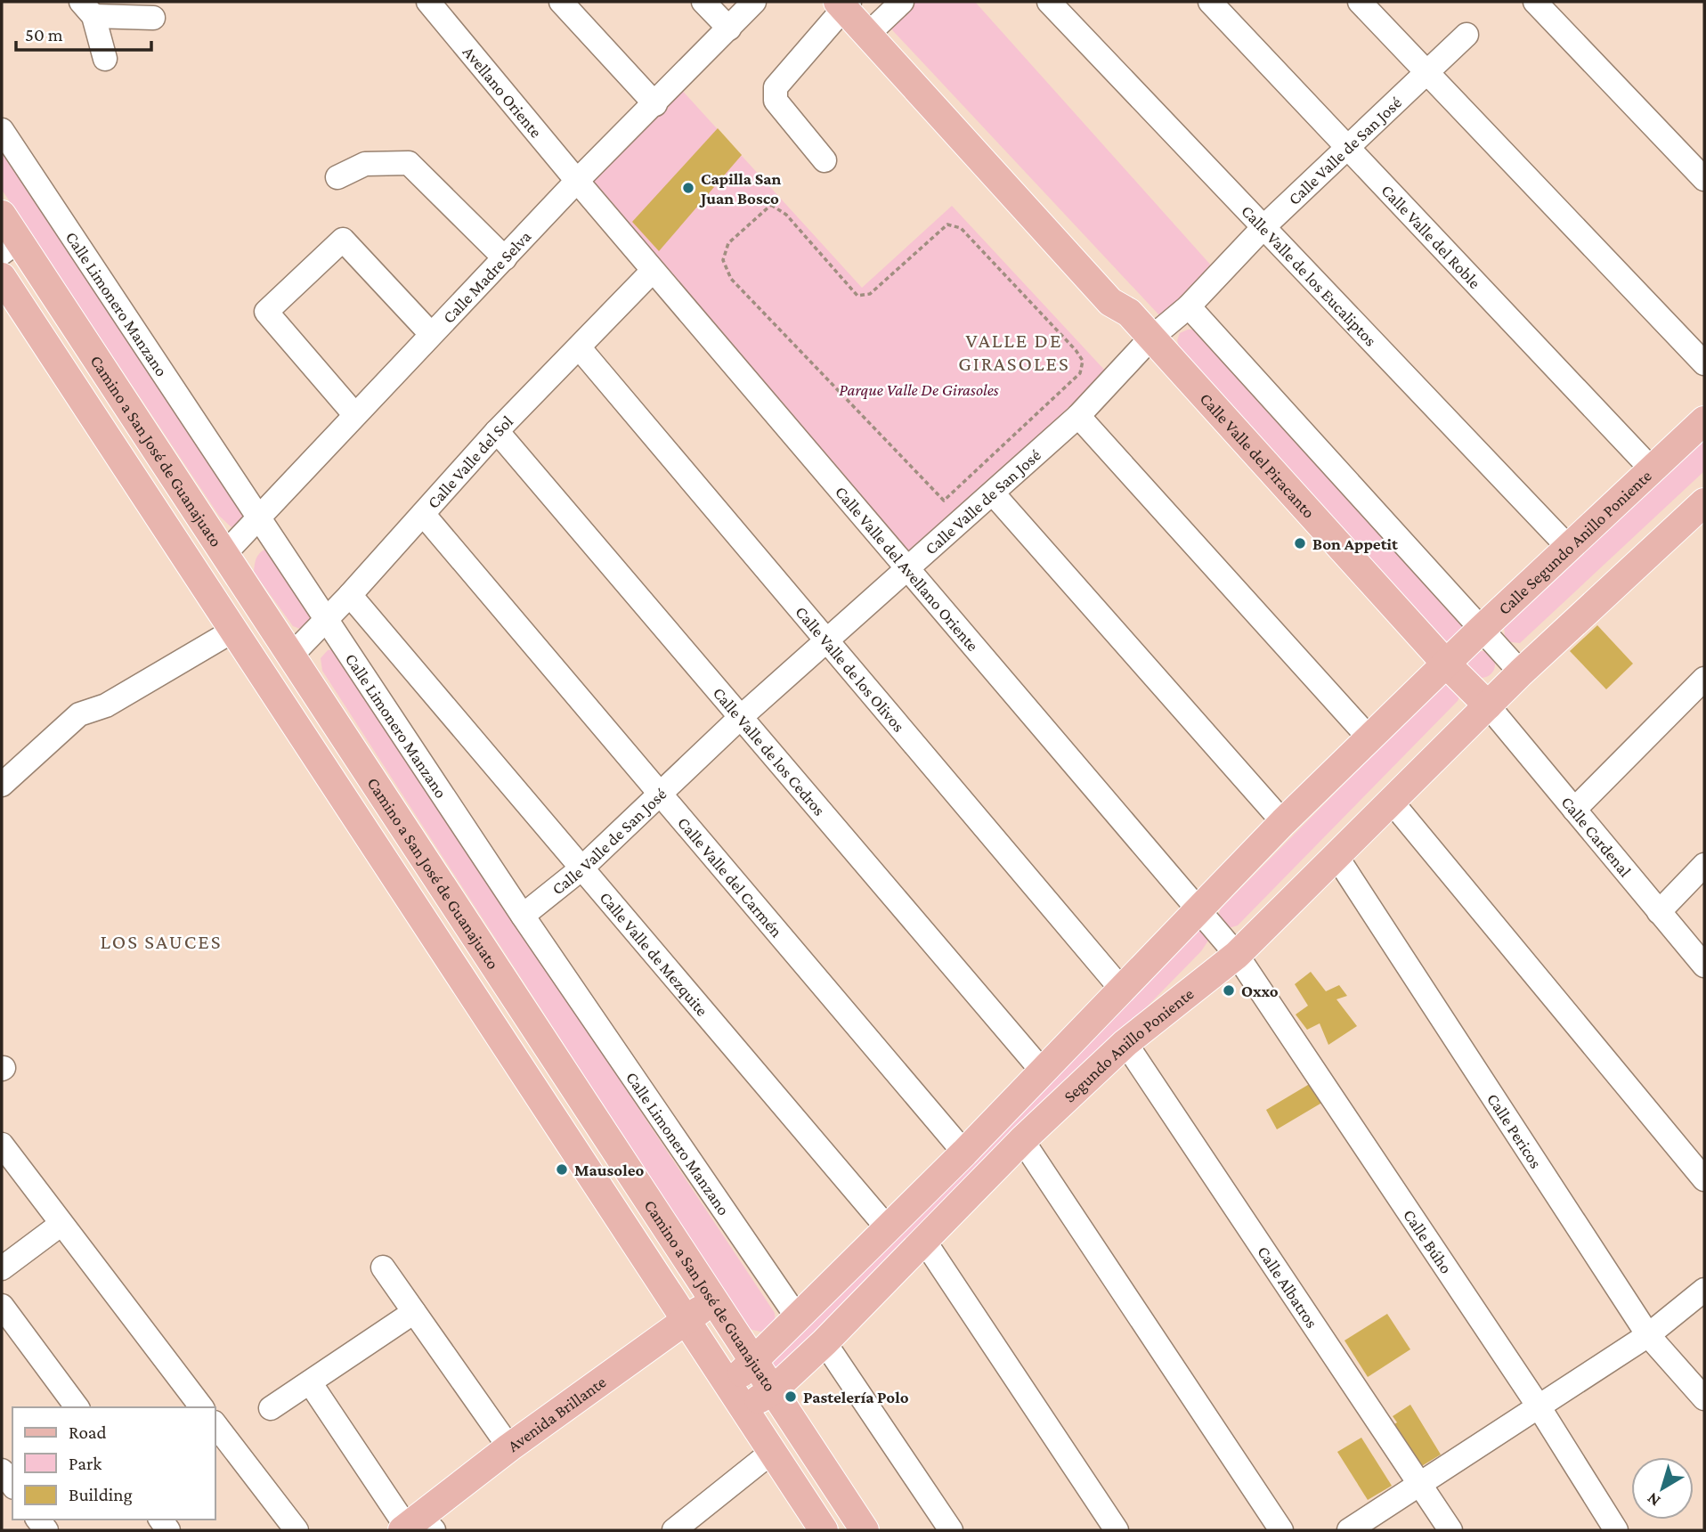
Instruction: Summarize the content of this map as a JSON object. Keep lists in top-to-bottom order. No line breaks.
{"streets":{"main road":["Camino a San José de Guanajuato","Calle Valle del Piracanto","Calle Segundo Anillo Poniente","Segundo Anillo Poniente","Avenida Brillante"],"street":["Avellano Oriente","Calle Valle de San José","Calle Valle del Roble","Calle Valle de los Eucaliptos","Calle Madre Selva","Calle Limonero Manzano","Calle Valle del Sol","Calle Valle del Avellano Oriente","Calle Valle de los Olivos","Calle Valle de los Cedros","Calle Cardenal","Calle Valle del Carmén","Calle Valle de Mezquite","Calle Pericos","Calle Búho","Calle Albatros"]},"crossings":[["Avellano Oriente","Calle Madre Selva"],["Avellano Oriente","Calle Valle del Avellano Oriente"],["Calle Valle de San José","Calle Valle del Roble"],["Calle Valle de San José","Calle Valle de los Eucaliptos"],["Calle Valle de San José","Calle Limonero Manzano"],["Calle Valle de San José","Calle Valle del Piracanto"],["Calle Valle de San José","Calle Valle del Avellano Oriente"],["Calle Valle de San José","Calle Valle de los Olivos"],["Calle Valle de San José","Calle Valle de los Cedros"],["Calle Valle de San José","Calle Valle del Carmén"],["Calle Valle de San José","Calle Valle de Mezquite"],["Calle Valle del Roble","Calle Segundo Anillo Poniente"],["Calle Valle de los Eucaliptos","Calle Segundo Anillo Poniente"],["Calle Madre Selva","Calle Limonero Manzano"],["Calle Madre Selva","Camino a San José de Guanajuato"],["Calle Madre Selva","Calle Valle del Avellano Oriente"],["Calle Limonero Manzano","Calle Valle del Sol"],["Camino a San José de Guanajuato","Calle Valle del Sol"],["Camino a San José de Guanajuato","Segundo Anillo Poniente"],["Camino a San José de Guanajuato","Avenida Brillante"],["Calle Valle del Piracanto","Calle Segundo Anillo Poniente"],["Calle Valle del Piracanto","Calle Cardenal"],["Calle Valle del Piracanto","Segundo Anillo Poniente"],["Calle Valle del Sol","Calle Valle del Avellano Oriente"],["Calle Valle del Sol","Calle Valle de los Olivos"],["Calle Valle del Sol","Calle Valle de los Cedros"],["Calle Valle del Sol","Calle Valle del Carmén"],["Calle Valle del Sol","Calle Valle de Mezquite"],["Calle Valle del Avellano Oriente","Segundo Anillo Poniente"],["Calle Valle del Avellano Oriente","Calle Búho"],["Calle Cardenal","Segundo Anillo Poniente"],["Segundo Anillo Poniente","Calle Pericos"],["Segundo Anillo Poniente","Calle Búho"],["Segundo Anillo Poniente","Calle Albatros"]],"districts":["VALLE DE GIRASOLES","LOS SAUCES"],"parks":["Parque Valle De Girasoles"],"places":["Capilla San Juan Bosco","Bon Appetit","Oxxo","Mausoleo","Pastelería Polo"],"legend":["Road","Park","Building"],"scale_bar":"50 m","north":"bottom left"}
